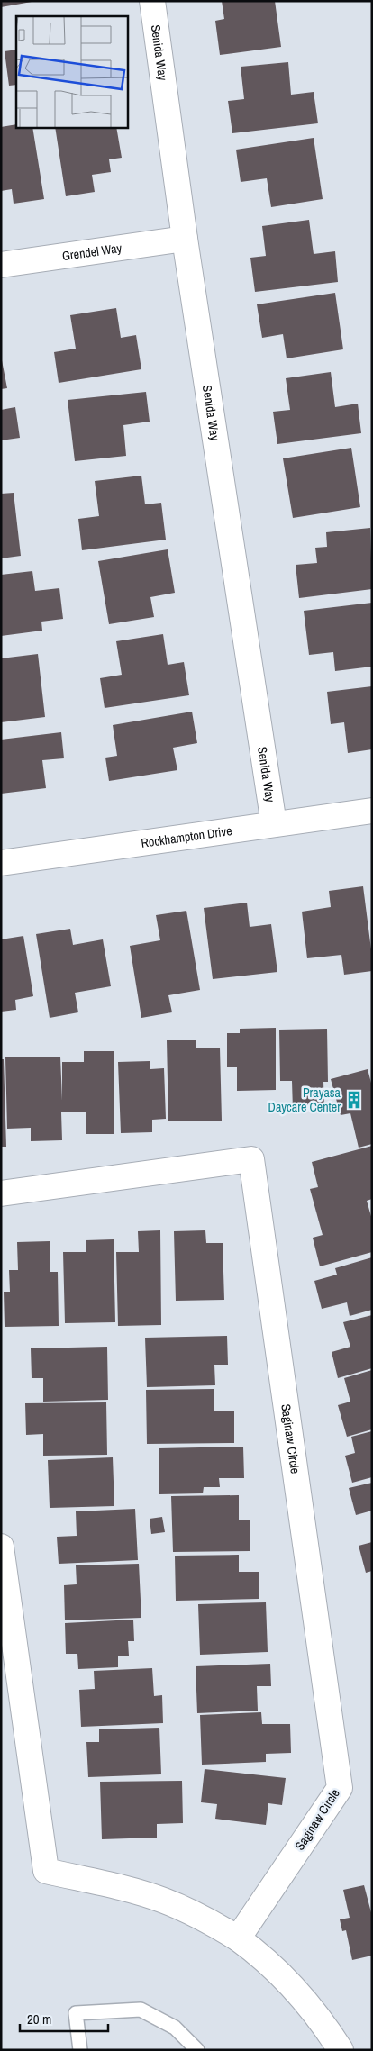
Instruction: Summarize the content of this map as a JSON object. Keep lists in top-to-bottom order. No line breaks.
{"streets":{"street":["Senida Way","Grendel Way","Rockhampton Drive","Saginaw Circle"]},"crossings":[["Senida Way","Grendel Way"],["Senida Way","Rockhampton Drive"]],"places":{"building":["Prayasa Daycare Center"]},"scale_bar":"20 m"}
